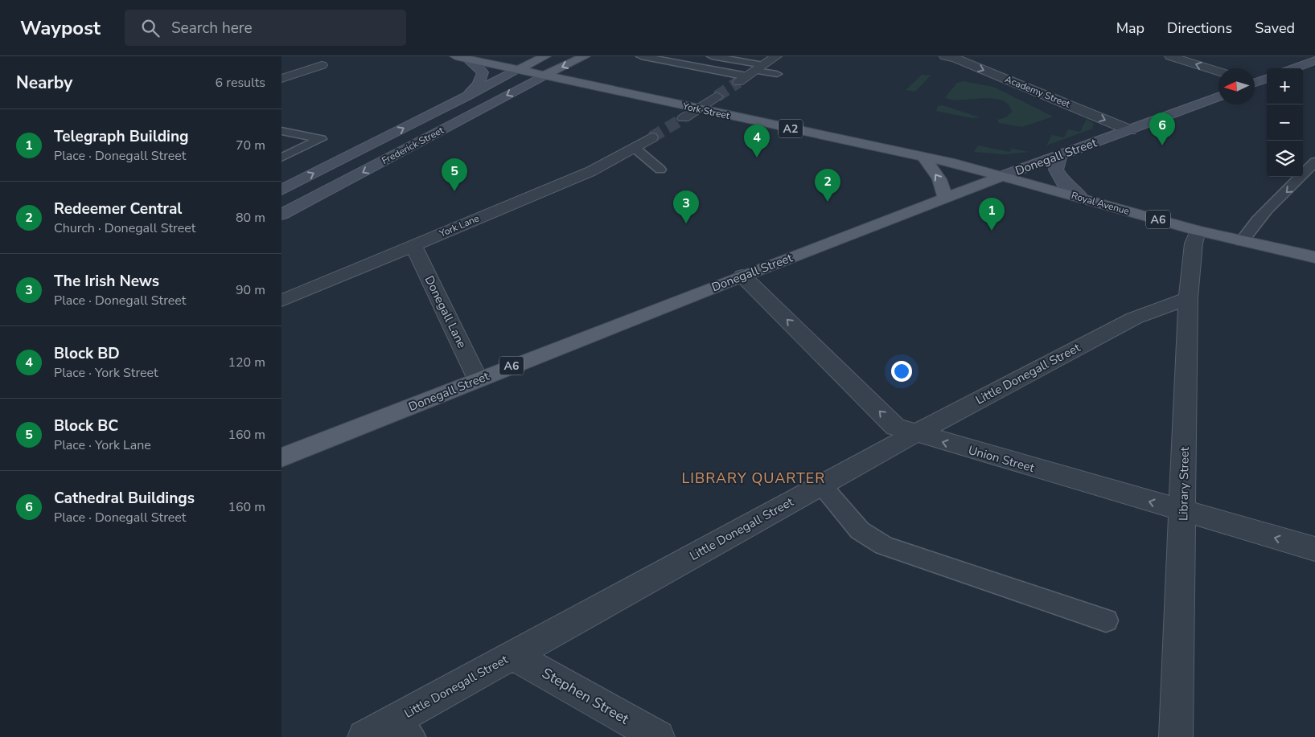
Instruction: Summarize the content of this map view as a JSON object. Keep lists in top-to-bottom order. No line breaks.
{"streets":{"main road":["York Street","A2","Frederick Street","Donegall Street","Royal Avenue","A6"],"street":["Academy Street","York Lane","Donegall Lane","Little Donegall Street","Union Street","Library Street","Stephen Street"]},"crossings":[["Academy Street","Donegall Street"],["York Street","Frederick Street"],["York Street","Donegall Street"],["York Street","Royal Avenue"],["Donegall Street","Royal Avenue"],["Donegall Street","Donegall Lane"],["Donegall Street","Union Street"],["Royal Avenue","Library Street"],["York Lane","Donegall Lane"],["Little Donegall Street","Union Street"],["Little Donegall Street","Library Street"],["Little Donegall Street","Stephen Street"],["Union Street","Library Street"]],"one_way":["Academy Street","Union Street"],"districts":["LIBRARY QUARTER"],"north":"left","page":{"header":"Waypost","search":"Search here","nav":["Map","Directions","Saved"],"heading":["Nearby","6 results"],"map_buttons":["+","−"],"list":[{"mark":"1","name":"Telegraph Building","note":"Place · Donegall Street","value":"70 m"},{"mark":"2","name":"Redeemer Central","note":"Church · Donegall Street","value":"80 m"},{"mark":"3","name":"The Irish News","note":"Place · Donegall Street","value":"90 m"},{"mark":"4","name":"Block BD","note":"Place · York Street","value":"120 m"},{"mark":"5","name":"Block BC","note":"Place · York Lane","value":"160 m"},{"mark":"6","name":"Cathedral Buildings","note":"Place · Donegall Street","value":"160 m"}],"pins":["6","4","5","2","3","1"]}}
